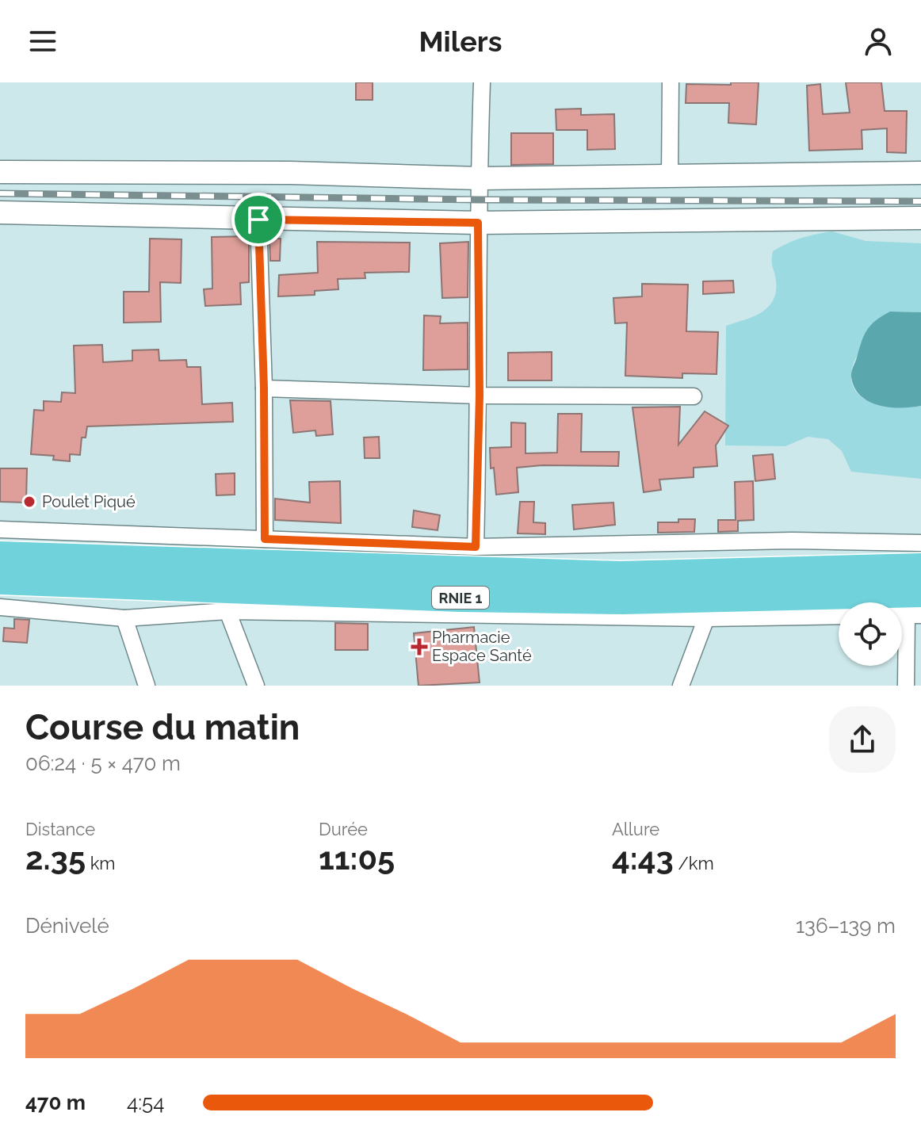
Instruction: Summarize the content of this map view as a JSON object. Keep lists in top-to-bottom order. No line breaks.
{"streets":{"highway":["RNIE 1"]},"places":{"other":["Poulet Piqué"],"health":["Pharmacie Espace Santé"]},"page":{"header":"Milers","heading":["Course du matin","06:24 · 5 × 470 m"],"stats":[["Distance","2.35 km"],["Durée","11:05"],["Allure","4:43 /km"]],"chart":["Dénivelé","136–139 m"],"list":[{"name":"470 m","note":"4:54"}]}}
